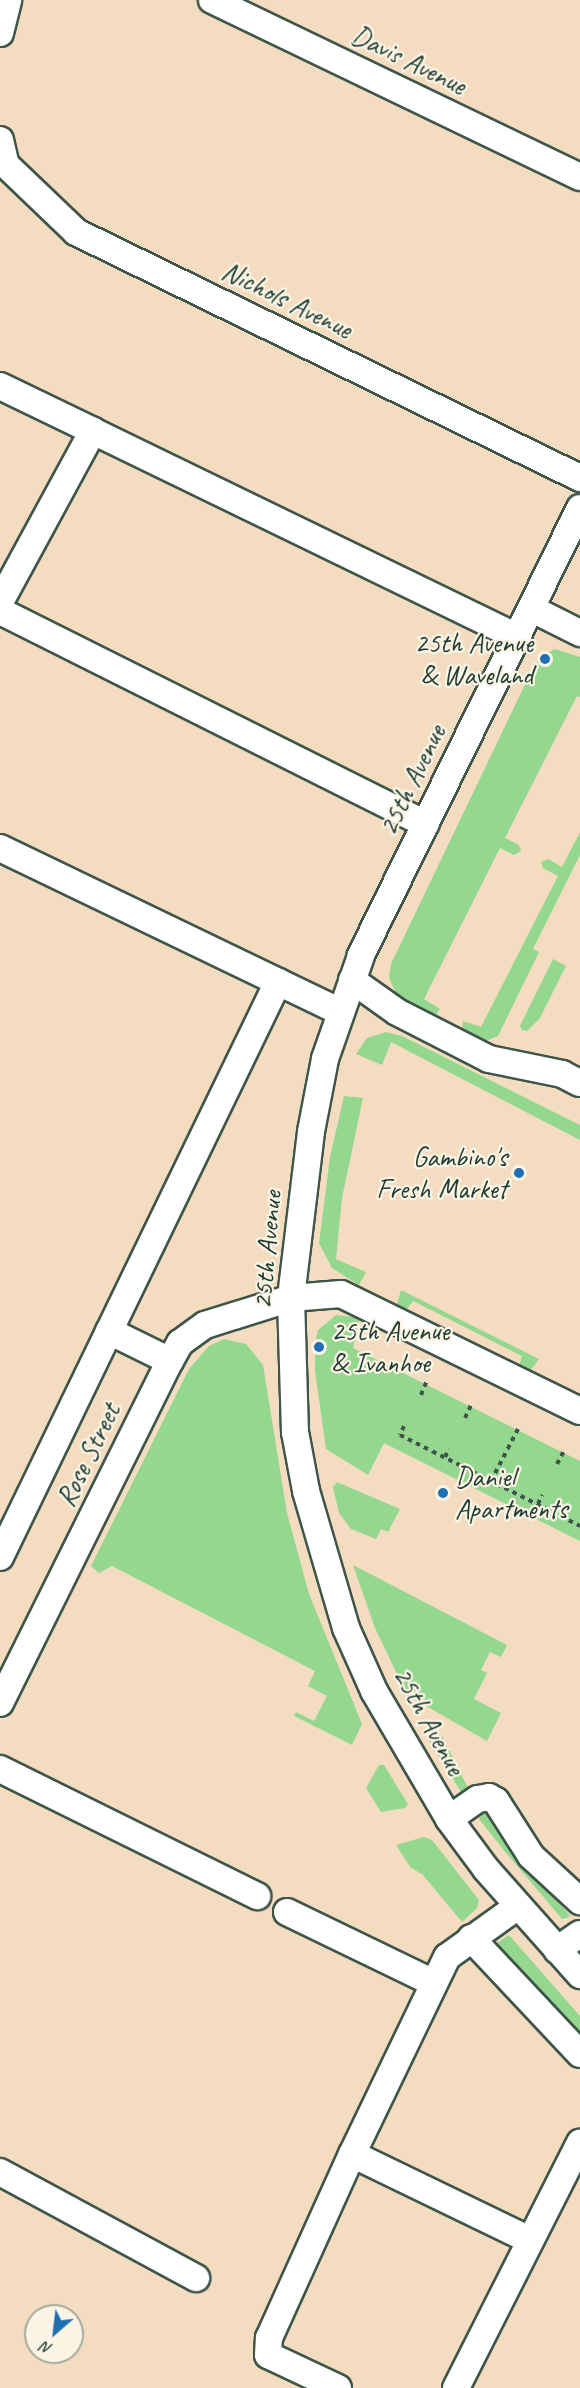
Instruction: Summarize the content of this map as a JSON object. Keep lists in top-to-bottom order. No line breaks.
{"streets":{"street":["Davis Avenue","Nichols Avenue","25th Avenue","Rose Street"]},"crossings":[["25th Avenue","Rose Street"]],"places":["25th Avenue & Waveland","Gambino's Fresh Market","25th Avenue & Ivanhoe","Daniel Apartments"],"north":"bottom left"}
